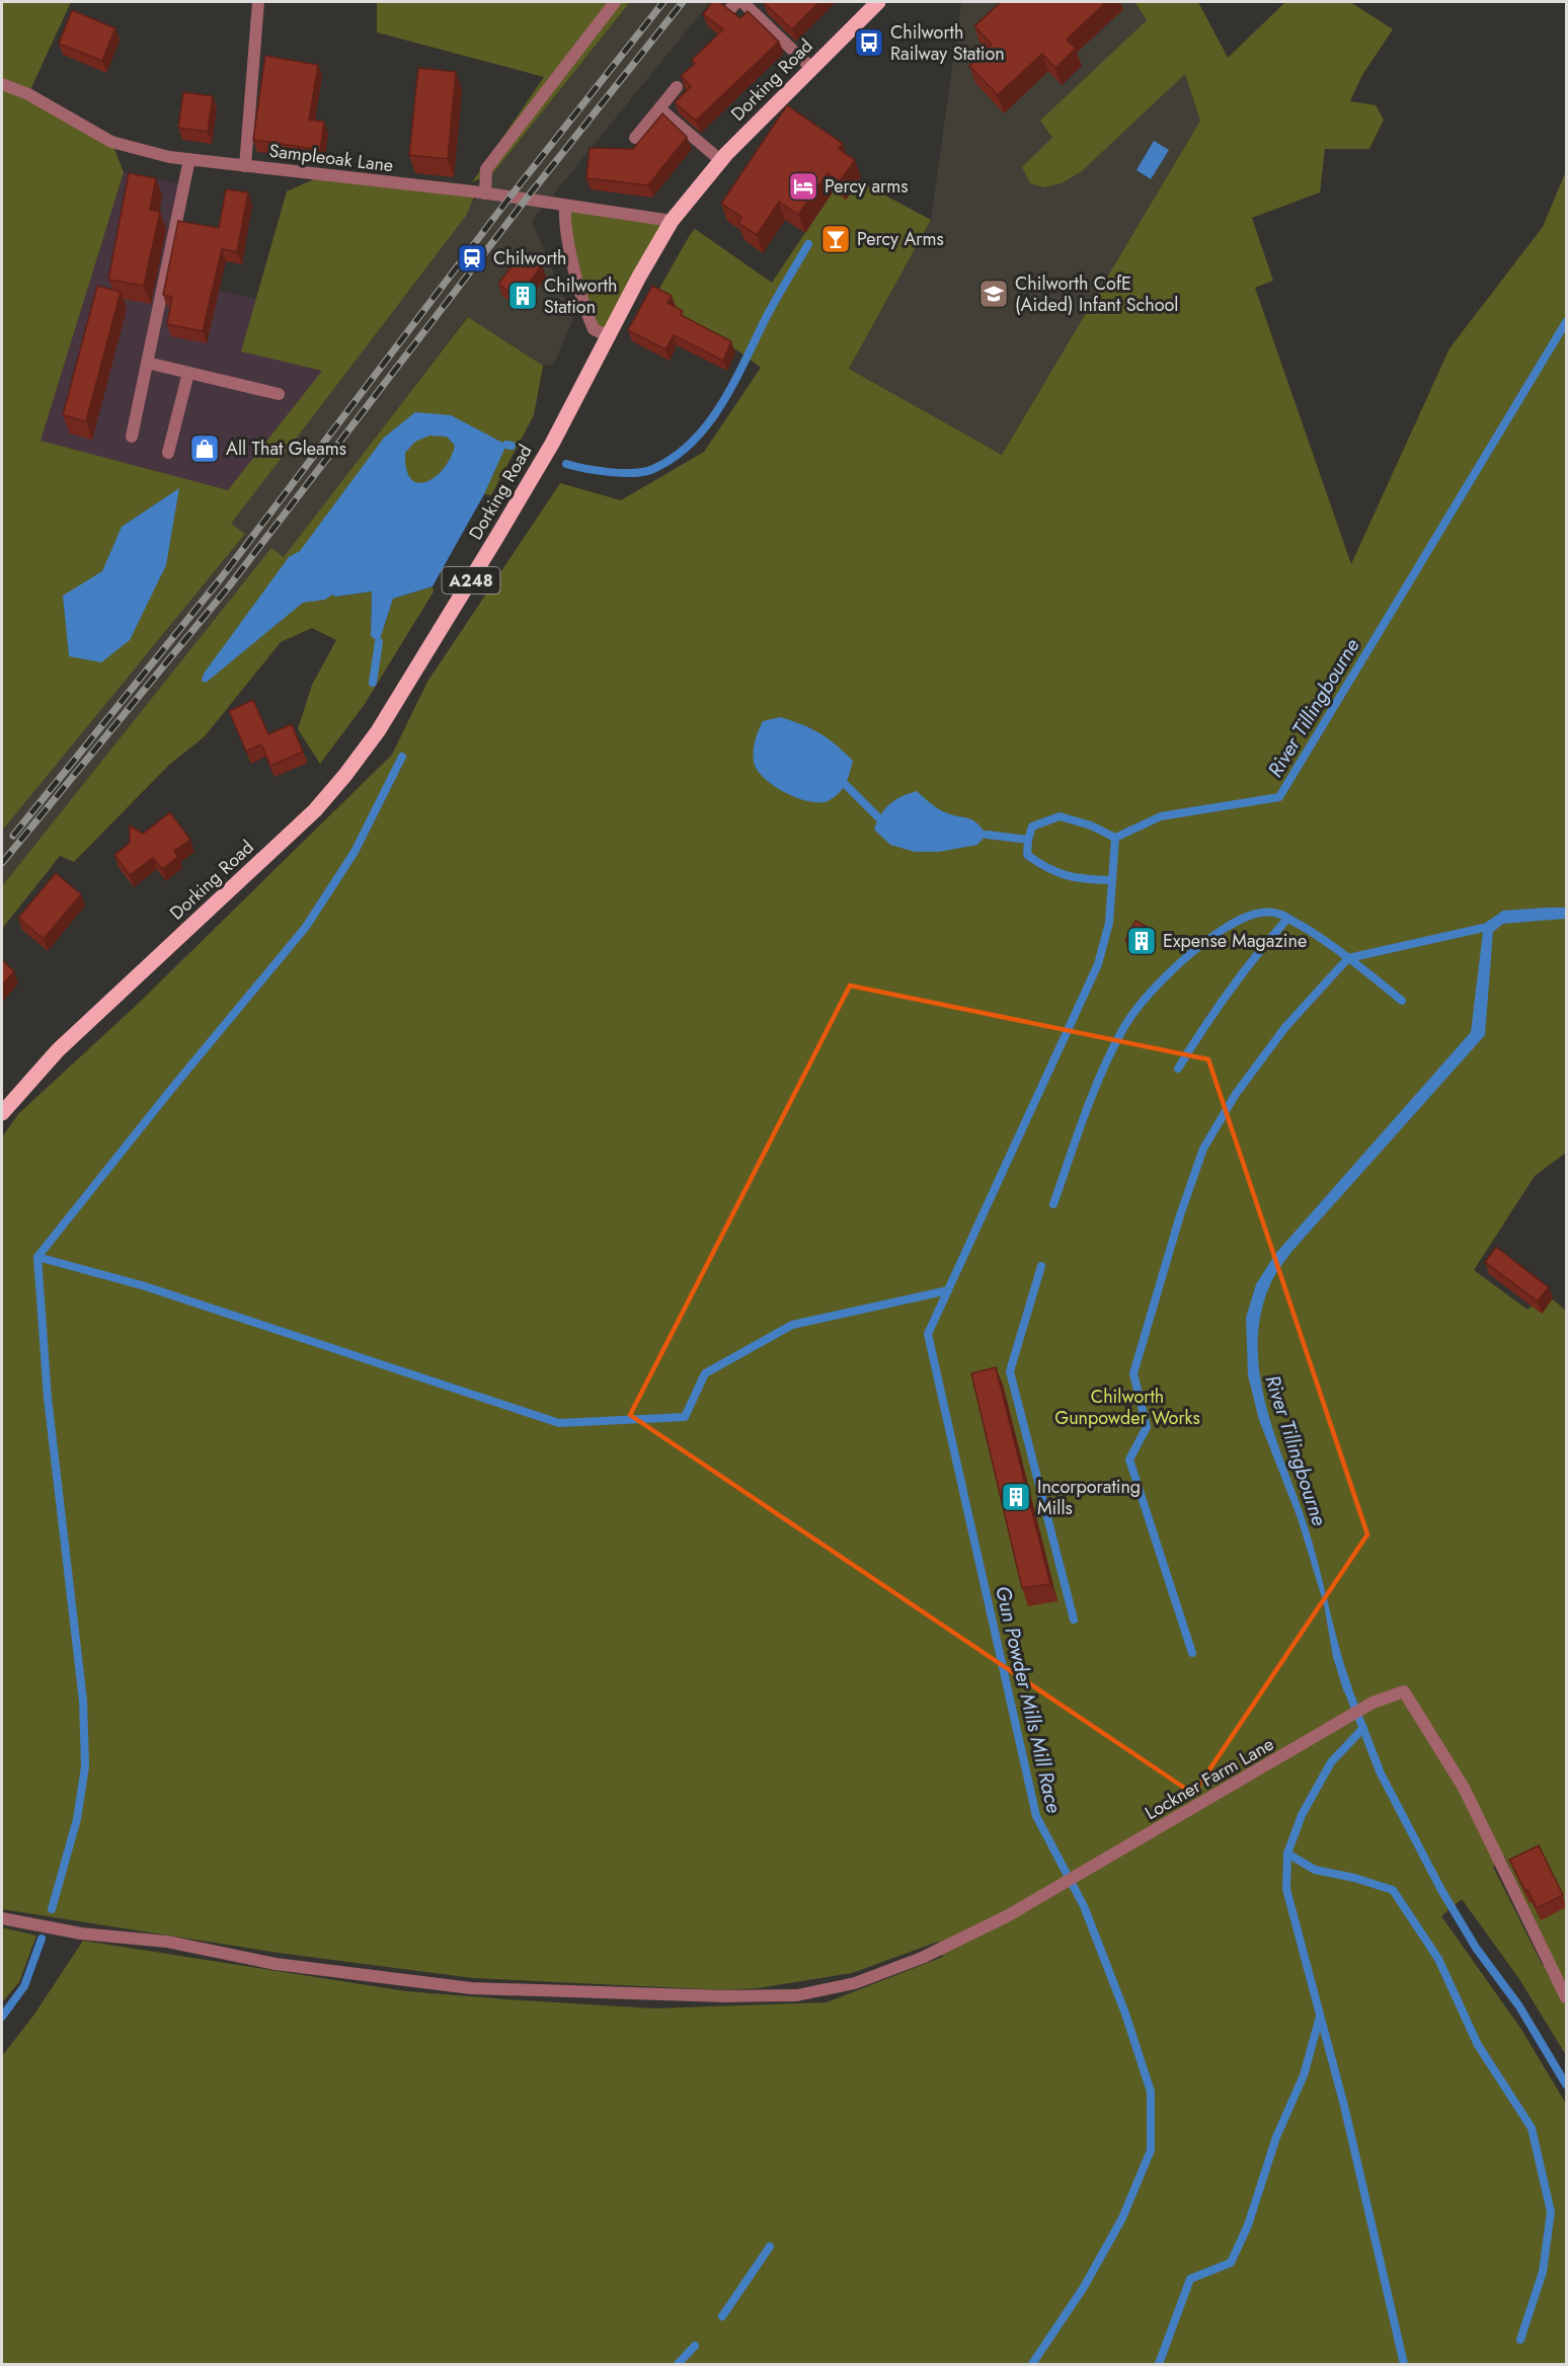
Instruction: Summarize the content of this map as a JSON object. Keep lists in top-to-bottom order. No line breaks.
{"streets":{"main road":["Dorking Road","A248"],"street":["Sampleoak Lane","Lockner Farm Lane"]},"crossings":[["Dorking Road","Sampleoak Lane"]],"water":["River Tillingbourne","Gun Powder Mills Mill Race"],"parks":["Chilworth Gunpowder Works"],"places":{"bus stop":["Chilworth Railway Station"],"hotel":["Percy arms"],"bar":["Percy Arms"],"station":["Chilworth"],"school or university":["Chilworth CofE (Aided) Infant School"],"building":["Chilworth Station","Expense Magazine","Incorporating Mills"],"shop":["All That Gleams"]}}
